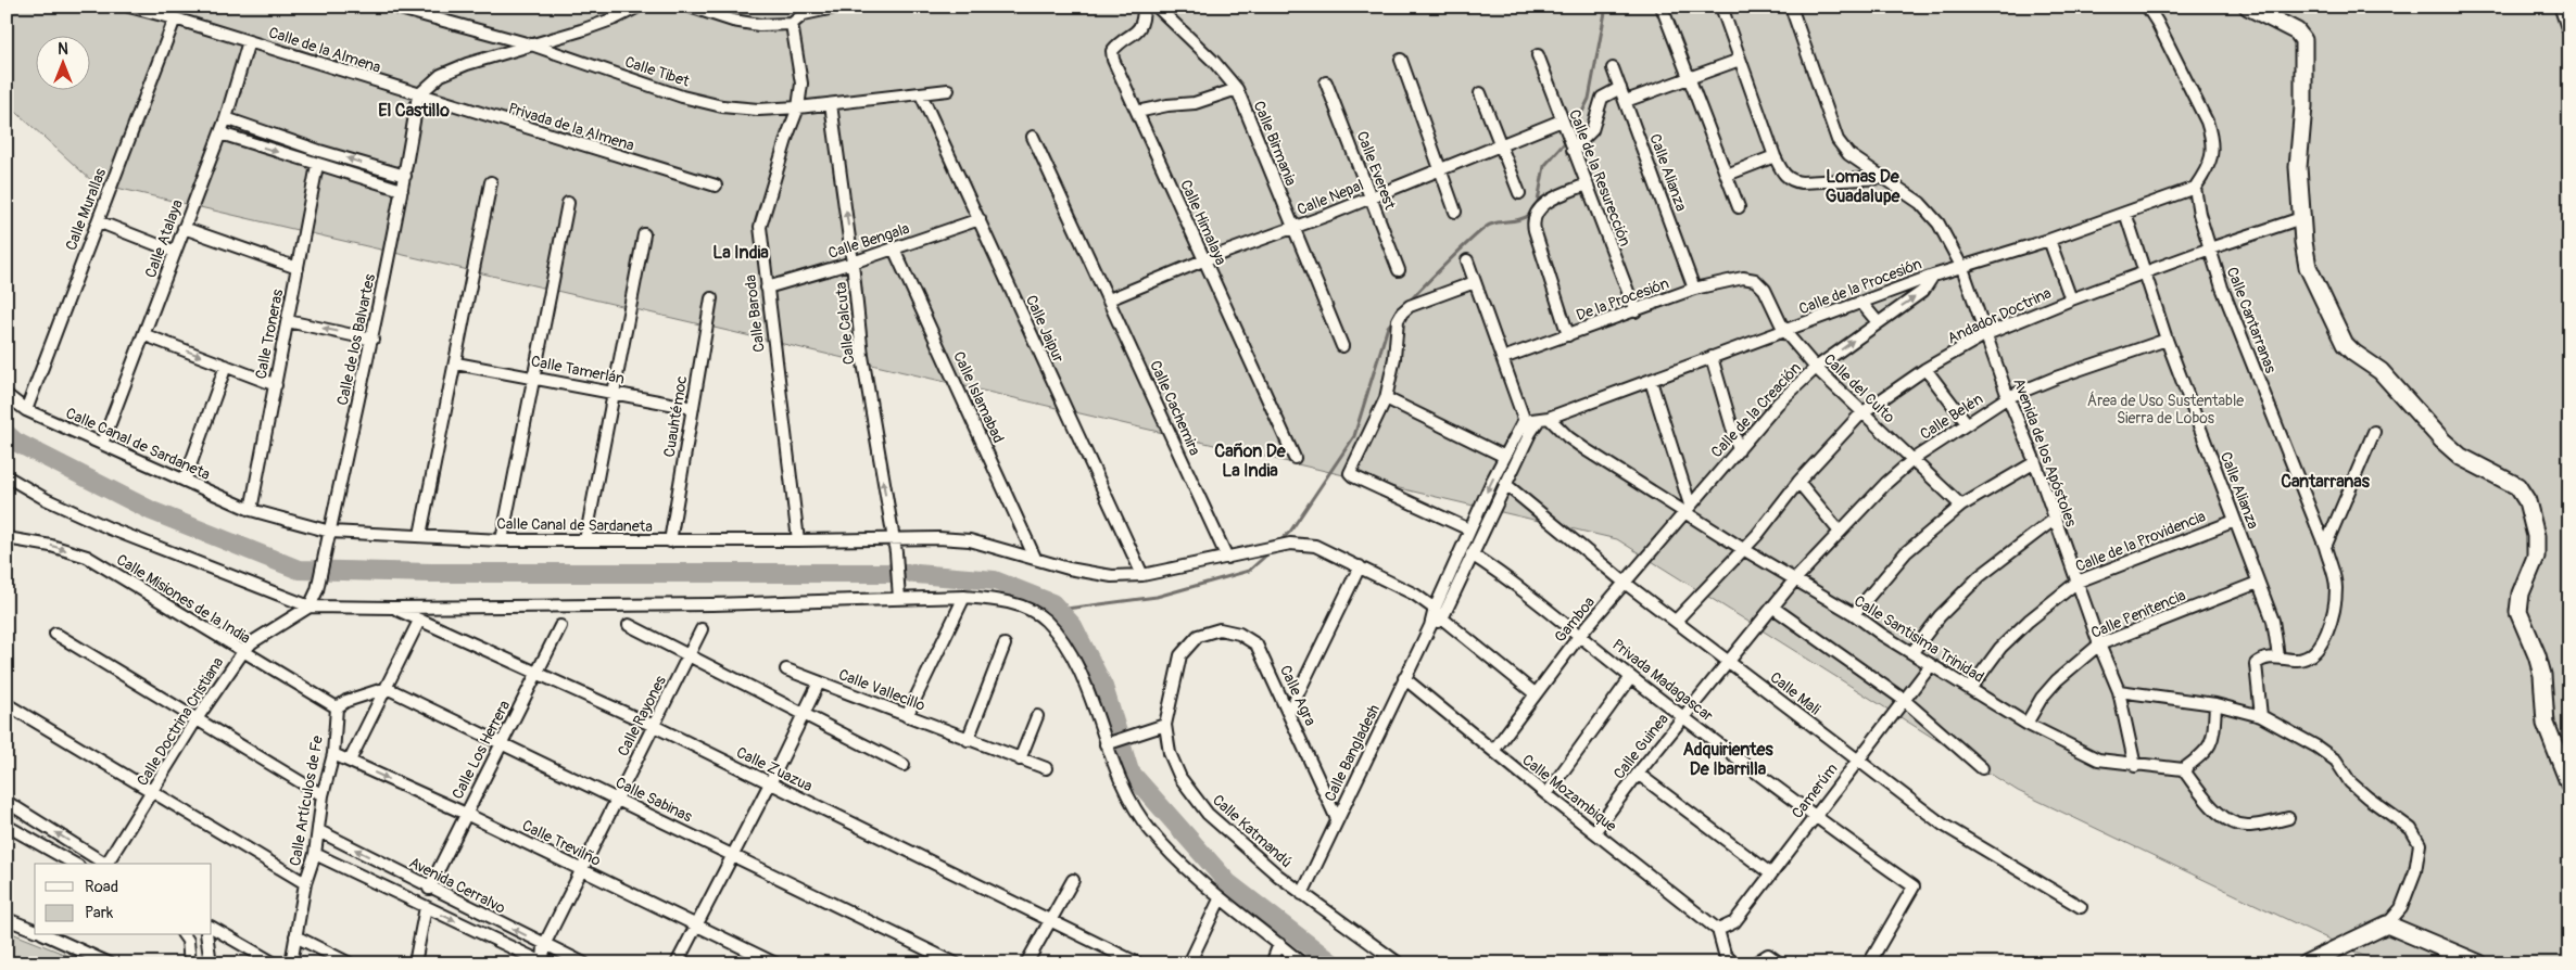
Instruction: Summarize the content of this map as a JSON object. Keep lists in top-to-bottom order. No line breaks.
{"streets":{"street":["Calle de la Almena","Calle Tibet","Privada de la Almena","Calle Birmania","Calle Everest","Calle Alianza","Calle de la Resurección","Calle Nepal","Calle Murallas","Calle Himalaya","Calle Atalaya","Calle Bengala","Calle de la Procesión","De la Procesión","Calle Baroda","Andador Doctrina","Calle Cantarranas","Calle Calcuta","Calle Jaipur","Calle Troneras","Calle de los Balvartes","Calle Tamerlán","Calle del Culto","Calle Islamabad","Calle Cachemira","Calle de la Creación","Cuauhtémoc","Calle Belén","Calle Canal de Sardaneta","Avenida de los Apóstoles","Calle de la Providencia","Calle Misiones de la India","Calle Penitencia","Gamboa","Calle Santisima Trinidad","Privada Madagascar","Calle Vallecillo","Calle Mali","Calle Agra","Calle Rayones","Calle Doctrina Cristiana","Calle Guinea","Calle Los Herrera","Calle Bangladesh","Calle Zuazua","Camerúm","Calle Mozambique","Calle Sabinas","Calle Artículos de Fe","Calle Katmandú","Calle Trevilño","Avenida Cerralvo"]},"crossings":[["Calle de la Almena","Privada de la Almena"],["Calle de la Almena","Calle Murallas"],["Calle de la Almena","Calle Atalaya"],["Calle de la Almena","Calle de los Balvartes"],["Calle Tibet","Calle Baroda"],["Calle Tibet","Calle Calcuta"],["Calle Tibet","Calle Jaipur"],["Privada de la Almena","Calle de los Balvartes"],["Calle Birmania","Calle Nepal"],["Calle Everest","Calle Nepal"],["Calle Alianza","Calle de la Procesión"],["Calle Alianza","De la Procesión"],["Calle Alianza","Andador Doctrina"],["Calle Alianza","Calle Cantarranas"],["Calle Alianza","Calle Belén"],["Calle Alianza","Calle de la Providencia"],["Calle Alianza","Calle Penitencia"],["Calle de la Resurección","Calle Nepal"],["Calle de la Resurección","De la Procesión"],["Calle Nepal","Calle Himalaya"],["Calle Nepal","Calle Cachemira"],["Calle Murallas","Calle Canal de Sardaneta"],["Calle Atalaya","Calle Canal de Sardaneta"],["Calle Bengala","Calle Baroda"],["Calle Bengala","Calle Calcuta"],["Calle Bengala","Calle Jaipur"],["Calle Bengala","Calle Islamabad"],["Calle de la Procesión","Calle Cantarranas"],["Calle de la Procesión","Calle del Culto"],["Calle de la Procesión","Calle de la Creación"],["Calle de la Procesión","Avenida de los Apóstoles"],["Calle de la Procesión","Calle Santisima Trinidad"],["Calle de la Procesión","Calle Bangladesh"],["De la Procesión","Calle del Culto"],["Calle Baroda","Calle Canal de Sardaneta"],["Andador Doctrina","Calle Cantarranas"],["Andador Doctrina","Calle del Culto"],["Andador Doctrina","Avenida de los Apóstoles"],["Andador Doctrina","Calle Santisima Trinidad"],["Andador Doctrina","Calle Mali"],["Calle Calcuta","Calle Canal de Sardaneta"],["Calle Jaipur","Calle Canal de Sardaneta"],["Calle Troneras","Calle Canal de Sardaneta"],["Calle de los Balvartes","Calle Canal de Sardaneta"],["Calle de los Balvartes","Calle Doctrina Cristiana"],["Calle Tamerlán","Cuauhtémoc"],["Calle del Culto","Calle de la Creación"],["Calle del Culto","Calle Belén"],["Calle Islamabad","Calle Canal de Sardaneta"],["Calle de la Creación","Gamboa"],["Calle de la Creación","Calle Santisima Trinidad"],["Cuauhtémoc","Calle Canal de Sardaneta"],["Calle Belén","Avenida de los Apóstoles"],["Calle Belén","Calle Santisima Trinidad"],["Calle Belén","Calle Guinea"],["Avenida de los Apóstoles","Calle de la Providencia"],["Avenida de los Apóstoles","Calle Penitencia"],["Avenida de los Apóstoles","Calle Santisima Trinidad"],["Calle de la Providencia","Calle Santisima Trinidad"],["Calle Misiones de la India","Calle Doctrina Cristiana"],["Calle Misiones de la India","Calle Artículos de Fe"],["Calle Penitencia","Calle Santisima Trinidad"],["Gamboa","Calle Santisima Trinidad"],["Gamboa","Privada Madagascar"],["Gamboa","Calle Mali"],["Gamboa","Calle Mozambique"],["Calle Santisima Trinidad","Calle Guinea"],["Calle Santisima Trinidad","Camerúm"],["Privada Madagascar","Calle Guinea"],["Privada Madagascar","Calle Bangladesh"],["Privada Madagascar","Camerúm"],["Calle Vallecillo","Calle Zuazua"],["Calle Vallecillo","Calle Sabinas"],["Calle Vallecillo","Calle Trevilño"],["Calle Mali","Calle Guinea"],["Calle Mali","Calle Bangladesh"],["Calle Mali","Camerúm"],["Calle Agra","Calle Bangladesh"],["Calle Agra","Calle Katmandú"],["Calle Rayones","Calle Zuazua"],["Calle Rayones","Calle Sabinas"],["Calle Rayones","Calle Trevilño"],["Calle Rayones","Avenida Cerralvo"],["Calle Guinea","Calle Mozambique"],["Calle Los Herrera","Calle Zuazua"],["Calle Los Herrera","Calle Sabinas"],["Calle Los Herrera","Calle Trevilño"],["Calle Los Herrera","Avenida Cerralvo"],["Calle Bangladesh","Calle Mozambique"],["Calle Bangladesh","Calle Katmandú"],["Camerúm","Calle Mozambique"],["Calle Artículos de Fe","Calle Trevilño"],["Calle Artículos de Fe","Avenida Cerralvo"]],"one_way":["Calle Calcuta","Calle de la Creación"],"districts":["El Castillo","Lomas De Guadalupe","La India","Cañon De La India","Cantarranas","Adquirientes De Ibarrilla"],"parks":["Área de Uso Sustentable Sierra de Lobos"],"legend":["Road","Park"],"north":"top"}
